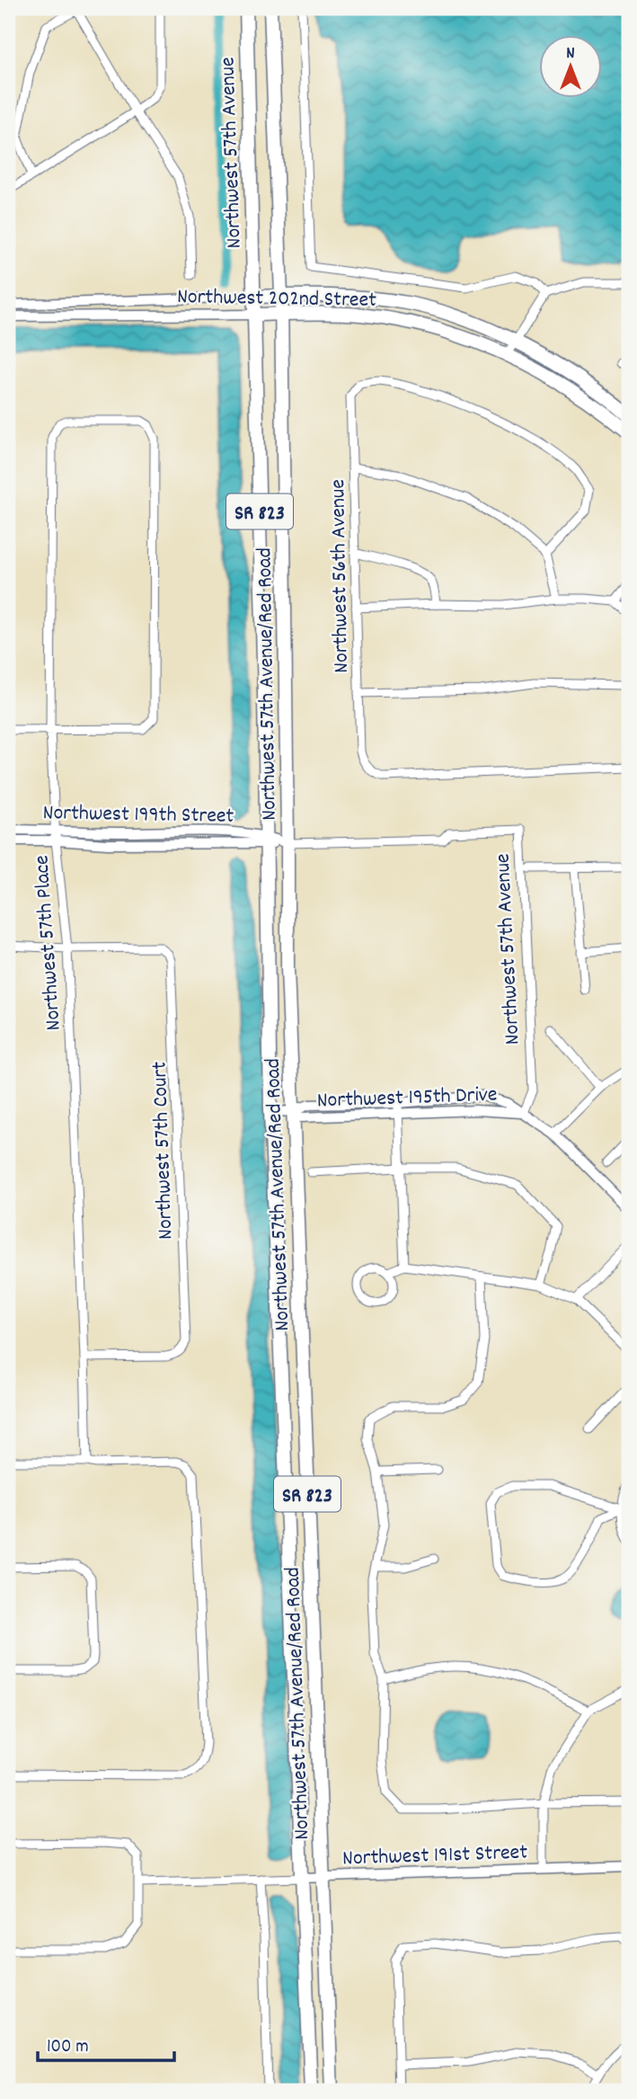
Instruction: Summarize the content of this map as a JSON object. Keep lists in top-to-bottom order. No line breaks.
{"streets":{"main road":["Northwest 57th Avenue","Northwest 202nd Street","SR 823","Northwest 57th Avenue/Red Road"],"street":["Northwest 56th Avenue","Northwest 199th Street","Northwest 57th Place","Northwest 195th Drive","Northwest 57th Court","Northwest 191st Street"]},"crossings":[["Northwest 57th Avenue","Northwest 202nd Street"],["Northwest 57th Avenue","Northwest 57th Avenue/Red Road"],["Northwest 57th Avenue","Northwest 199th Street"],["Northwest 57th Avenue","Northwest 195th Drive"],["Northwest 202nd Street","SR 823"],["Northwest 202nd Street","Northwest 57th Avenue/Red Road"],["SR 823","Northwest 57th Avenue/Red Road"],["Northwest 57th Avenue/Red Road","Northwest 199th Street"],["Northwest 57th Avenue/Red Road","Northwest 195th Drive"],["Northwest 57th Avenue/Red Road","Northwest 191st Street"],["Northwest 199th Street","Northwest 57th Place"],["Northwest 57th Place","Northwest 57th Court"]],"scale_bar":"100 m","north":"top"}
